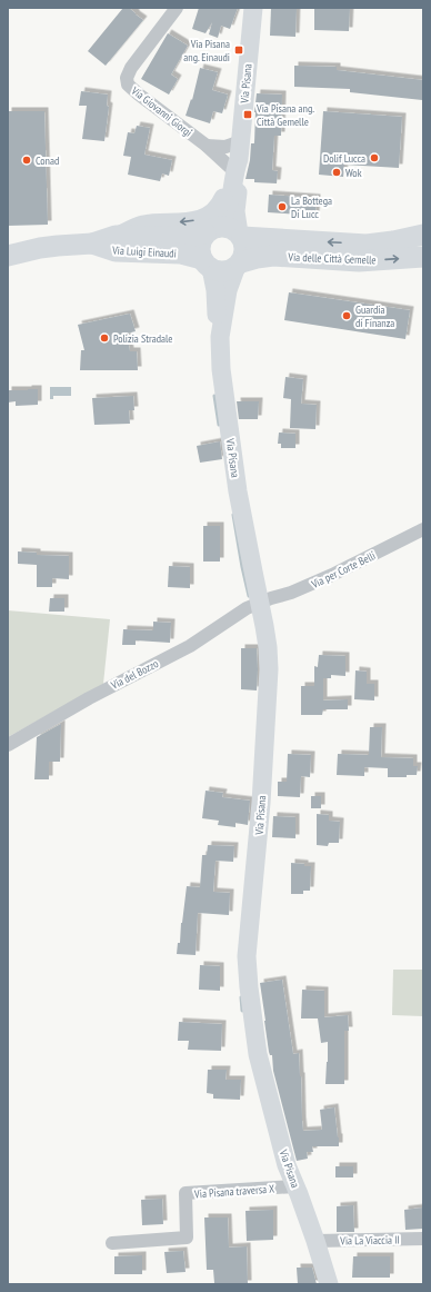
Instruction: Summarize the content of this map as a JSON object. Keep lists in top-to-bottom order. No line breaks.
{"streets":{"main road":["Via Pisana","Via Luigi Einaudi","Via delle Città Gemelle"],"street":["Via Giovanni Giorgi","Via per Corte Belli","Via del Bozzo","Via Pisana traversa X","Via La Viaccia II"]},"crossings":[["Via Pisana","Via Giovanni Giorgi"],["Via Pisana","Via Luigi Einaudi"],["Via Pisana","Via delle Città Gemelle"],["Via Pisana","Via per Corte Belli"],["Via Pisana","Via del Bozzo"],["Via Pisana","Via Pisana traversa X"],["Via Pisana","Via La Viaccia II"],["Via Luigi Einaudi","Via delle Città Gemelle"],["Via per Corte Belli","Via del Bozzo"]],"places":{"transit":["Via Pisana ang. Einaudi","Via Pisana ang. Città Gemelle"],"other":["Dolif Lucca","Conad","Wok","La Bottega Di Lucc","Guardia di Finanza","Polizia Stradale"]}}
